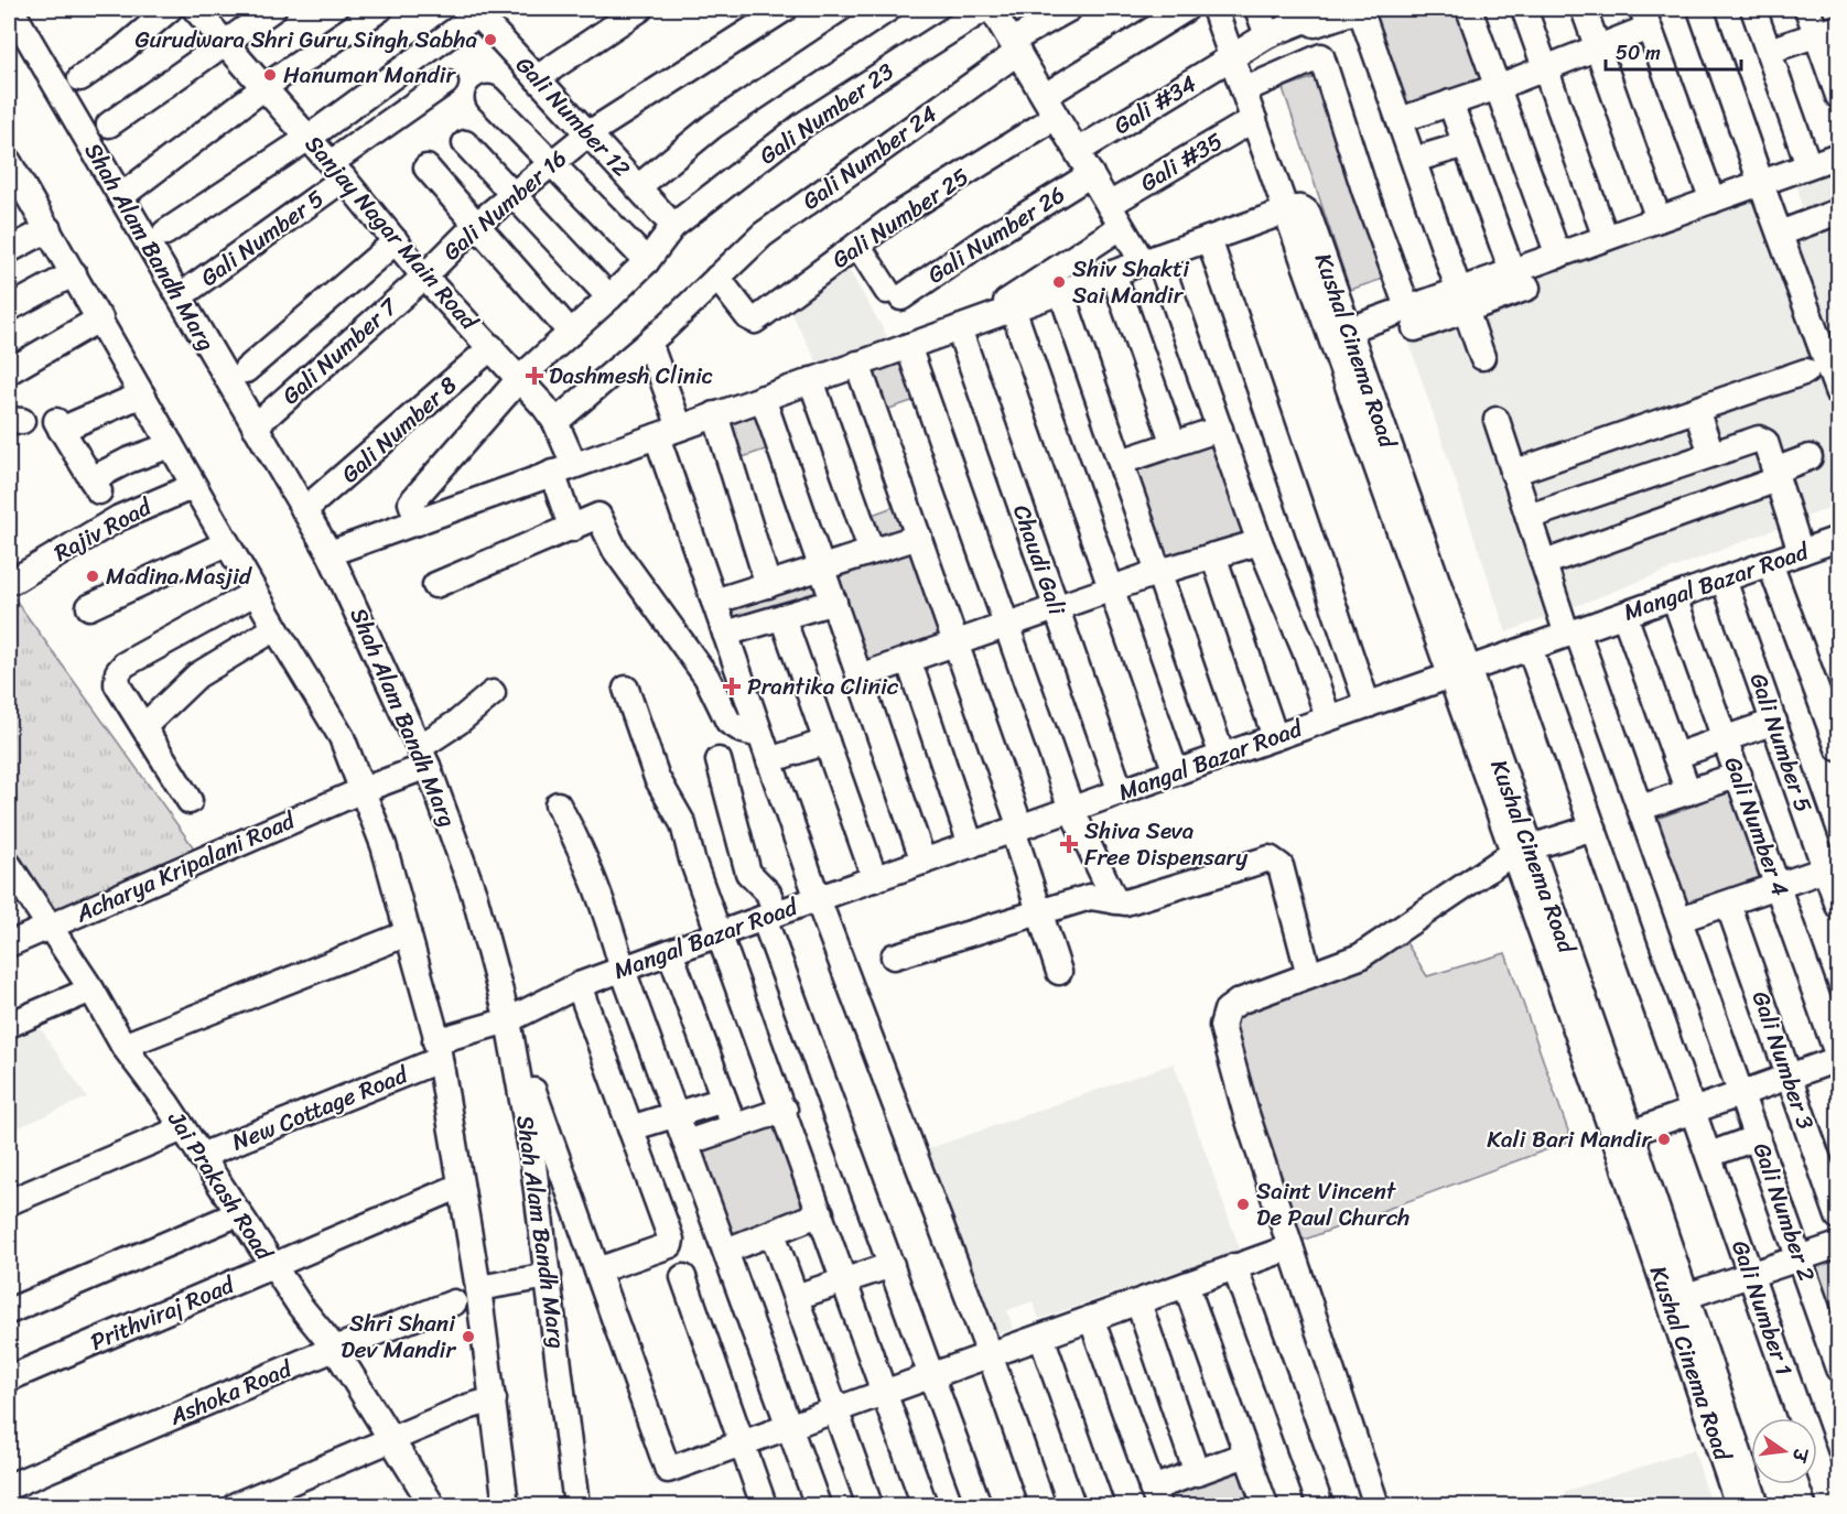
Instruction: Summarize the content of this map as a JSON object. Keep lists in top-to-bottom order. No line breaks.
{"streets":{"street":["Gali #34","Gali Number 23","Gali Number 12","Gali Number 24","Gali #35","Gali Number 16","Gali Number 25","Sanjay Nagar Main Road","Gali Number 26","Gali Number 5","Shah Alam Bandh Marg","Kushal Cinema Road","Gali Number 7","Gali Number 8","Rajiv Road","Chaudi Gali","Mangal Bazar Road","Gali Number 4","Acharya Kripalani Road","Gali Number 3","New Cottage Road","Jai Prakash Road","Gali Number 2","Gali Number 1","Prithviraj Road","Ashoka Road"]},"crossings":[["Gali #34","Kushal Cinema Road"],["Gali Number 23","Gali Number 12"],["Gali Number 23","Sanjay Nagar Main Road"],["Gali Number 12","Gali Number 16"],["Gali Number 24","Gali Number 25"],["Gali Number 24","Sanjay Nagar Main Road"],["Gali #35","Kushal Cinema Road"],["Gali Number 16","Sanjay Nagar Main Road"],["Gali Number 16","Gali Number 7"],["Gali Number 25","Gali Number 26"],["Sanjay Nagar Main Road","Gali Number 5"],["Sanjay Nagar Main Road","Gali Number 7"],["Sanjay Nagar Main Road","Gali Number 8"],["Gali Number 5","Shah Alam Bandh Marg"],["Gali Number 5","Mangal Bazar Road"],["Shah Alam Bandh Marg","Gali Number 7"],["Shah Alam Bandh Marg","Gali Number 8"],["Shah Alam Bandh Marg","Mangal Bazar Road"],["Shah Alam Bandh Marg","Acharya Kripalani Road"],["Kushal Cinema Road","Mangal Bazar Road"],["Chaudi Gali","Mangal Bazar Road"],["Mangal Bazar Road","Gali Number 4"],["Mangal Bazar Road","New Cottage Road"],["Mangal Bazar Road","Gali Number 2"],["Mangal Bazar Road","Gali Number 1"],["Acharya Kripalani Road","Jai Prakash Road"],["New Cottage Road","Jai Prakash Road"],["Jai Prakash Road","Prithviraj Road"],["Jai Prakash Road","Ashoka Road"]],"places":{"other":["Gurudwara Shri Guru Singh Sabha","Hanuman Mandir","Shiv Shakti Sai Mandir","Madina Masjid","Kali Bari Mandir","Saint Vincent De Paul Church","Shri Shani Dev Mandir"],"health":["Dashmesh Clinic","Prantika Clinic","Shiva Seva Free Dispensary"]},"scale_bar":"50 m","north":"right"}
